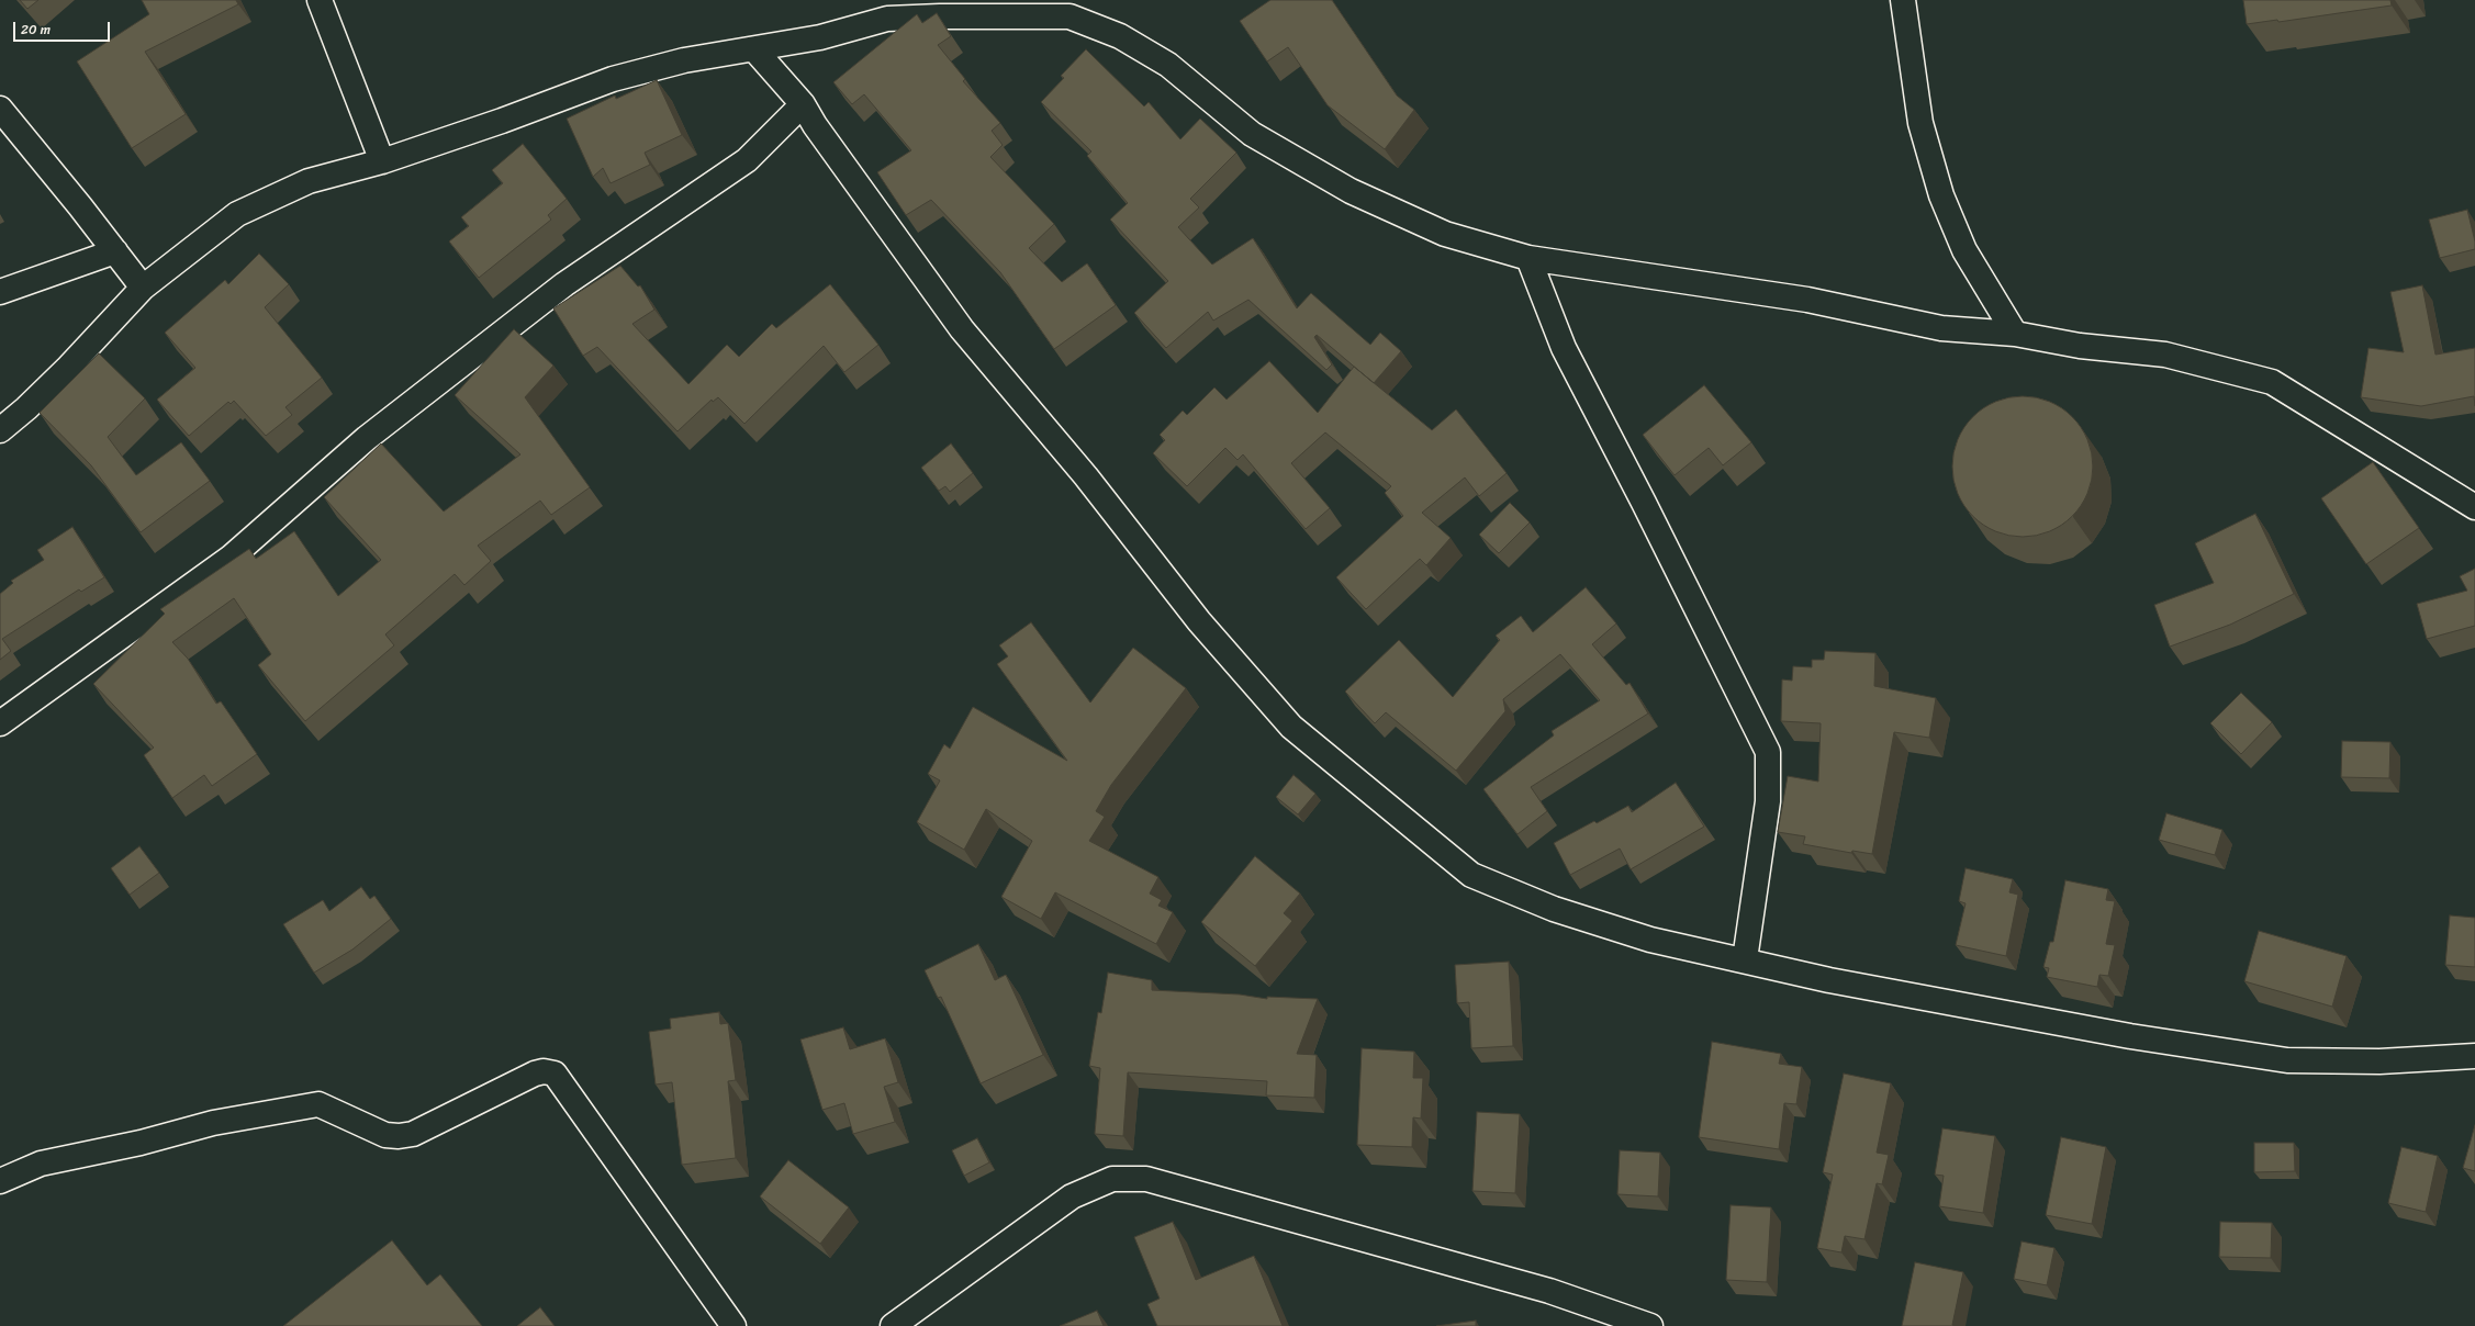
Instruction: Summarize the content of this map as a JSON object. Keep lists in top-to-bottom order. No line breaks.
{"scale_bar":"20 m"}
